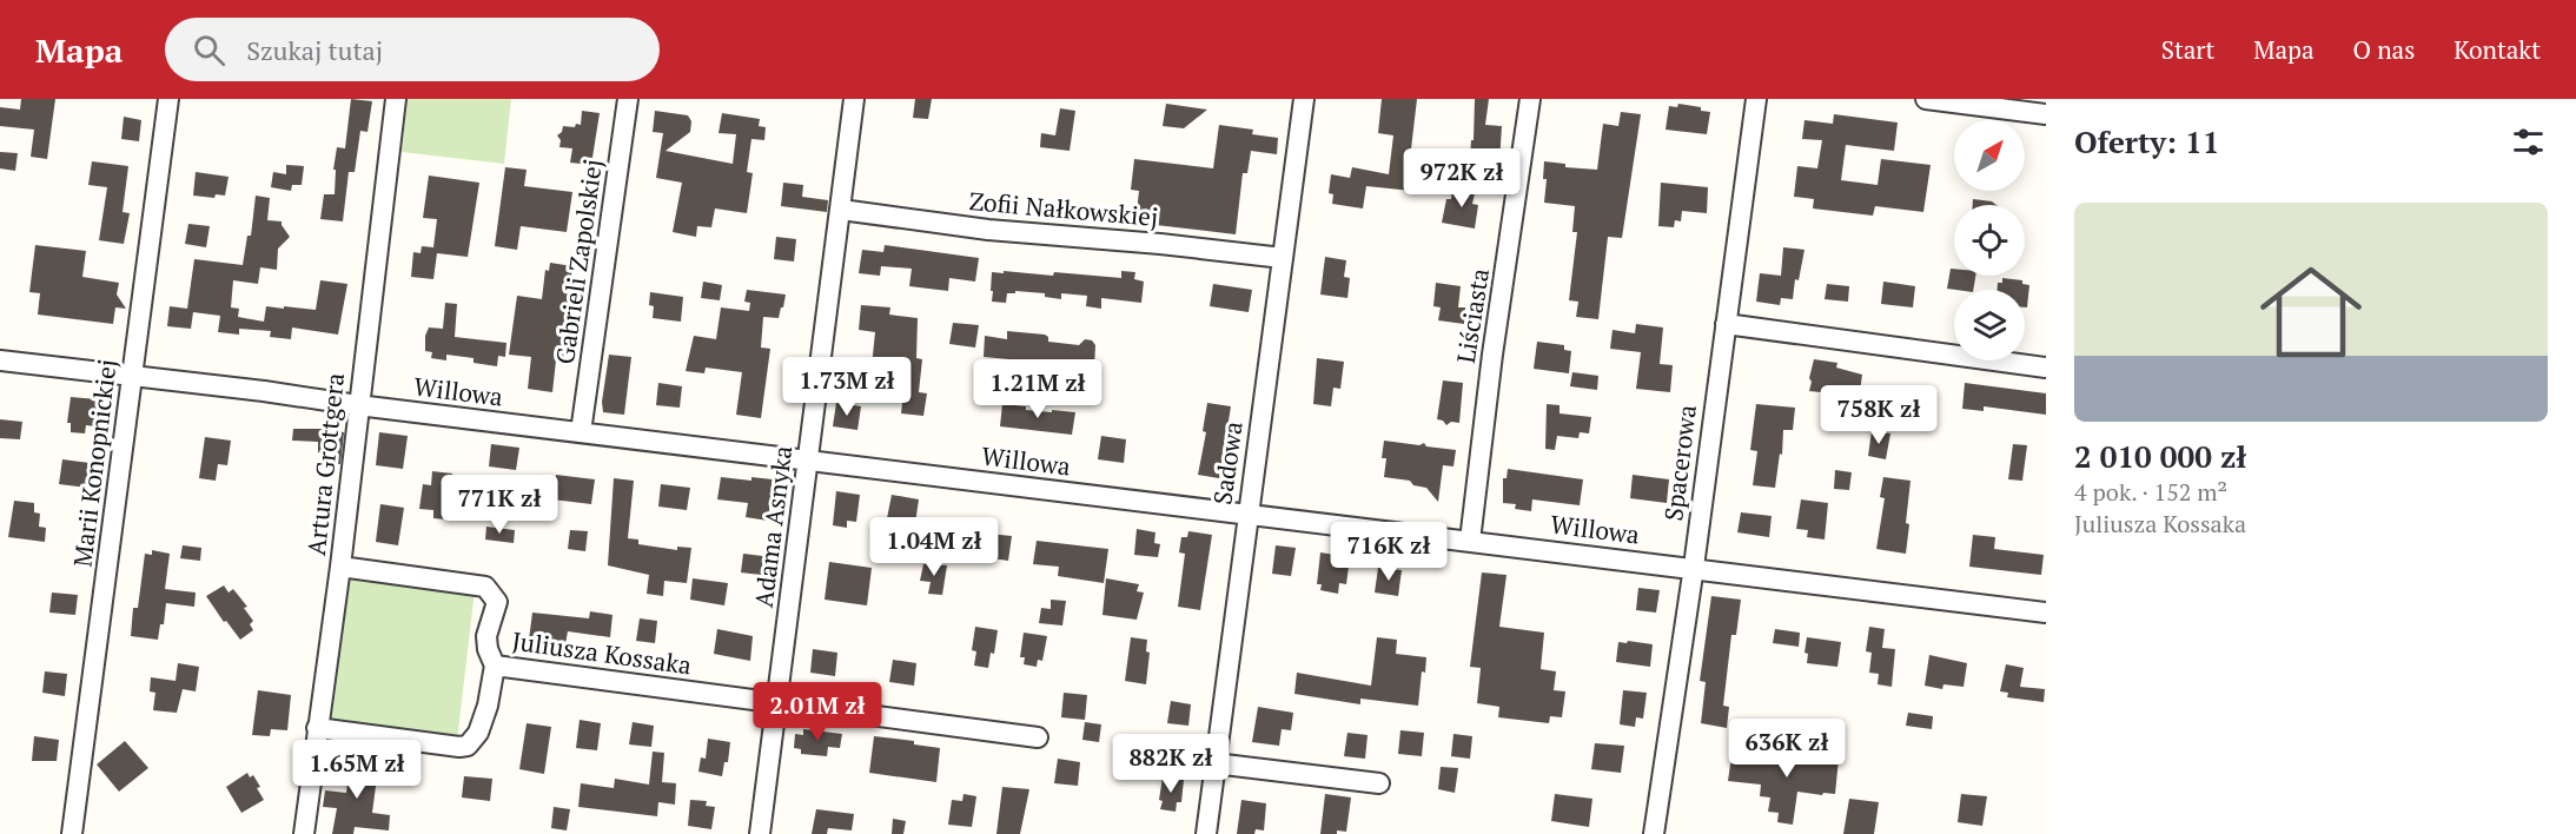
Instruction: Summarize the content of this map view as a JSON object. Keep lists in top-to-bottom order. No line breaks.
{"streets":{"street":["Zofii Nałkowskiej","Gabrieli Zapolskiej","Liściasta","Willowa","Marii Konopnickiej","Sadowa","Spacerowa","Artura Grottgera","Adama Asnyka","Juliusza Kossaka"]},"crossings":[["Zofii Nałkowskiej","Sadowa"],["Zofii Nałkowskiej","Adama Asnyka"],["Gabrieli Zapolskiej","Willowa"],["Liściasta","Willowa"],["Willowa","Marii Konopnickiej"],["Willowa","Sadowa"],["Willowa","Spacerowa"],["Willowa","Artura Grottgera"],["Willowa","Adama Asnyka"],["Adama Asnyka","Juliusza Kossaka"]],"north":"top right","page":{"header":"Mapa","search":"Szukaj tutaj","nav":["Start","Mapa","O nas","Kontakt"],"heading":"Oferty: 11","price":["972K zł","1.73M zł","1.21M zł","758K zł","771K zł","1.04M zł","716K zł","2.01M zł","636K zł","882K zł","1.65M zł"],"list":[{"name":"2 010 000 zł","note":"4 pok. · 152 m² · Juliusza Kossaka"}]}}
